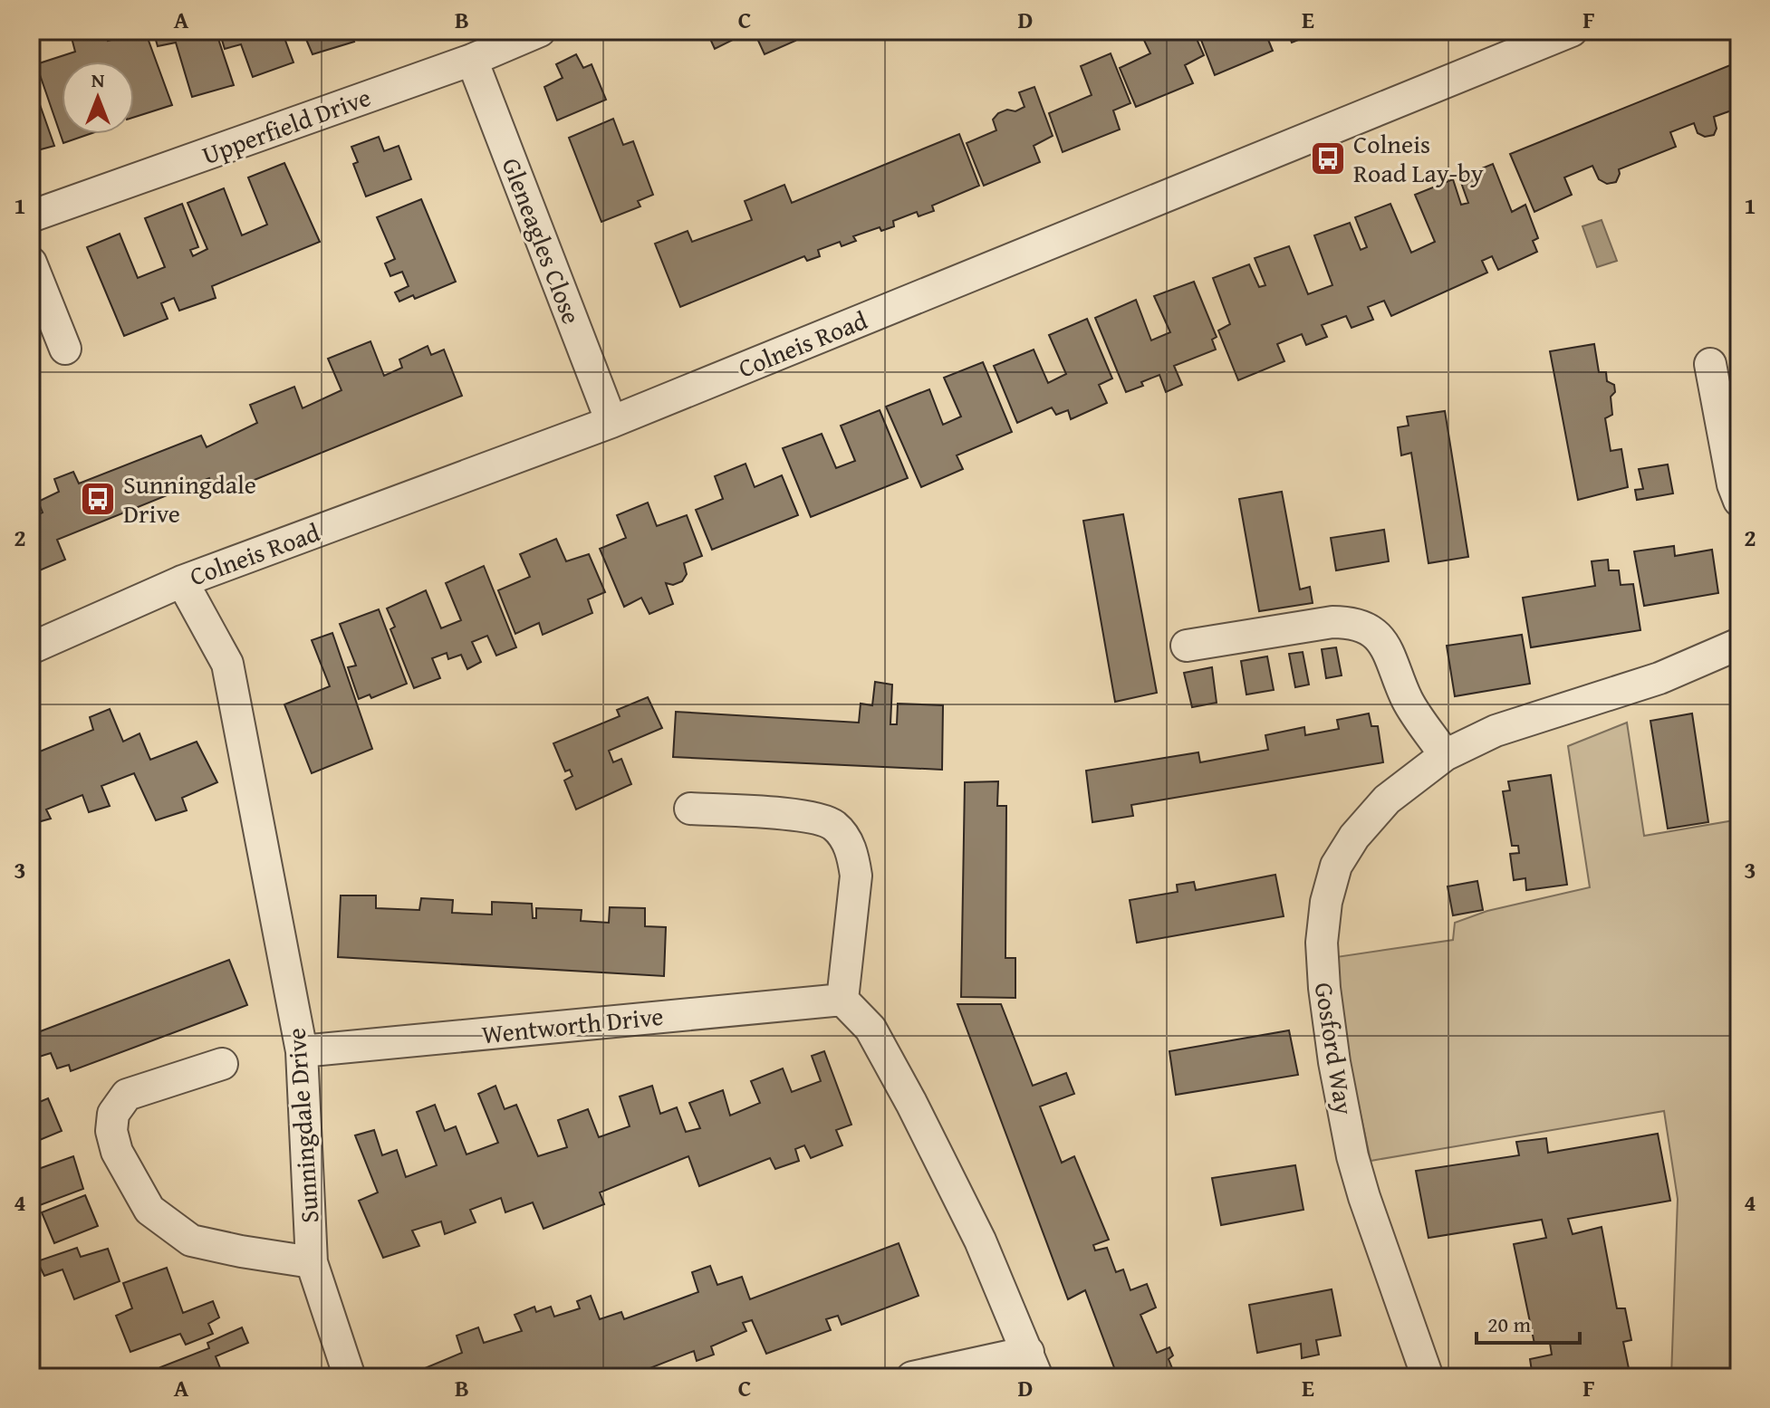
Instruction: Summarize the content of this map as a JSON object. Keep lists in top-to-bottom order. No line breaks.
{"streets":{"street":["Upperfield Drive","Gleneagles Close","Colneis Road","Wentworth Drive","Gosford Way","Sunningdale Drive"]},"crossings":[["Upperfield Drive","Gleneagles Close"],["Gleneagles Close","Colneis Road"],["Colneis Road","Sunningdale Drive"],["Wentworth Drive","Sunningdale Drive"]],"places":{"bus stop":["Colneis Road Lay-by","Sunningdale Drive"]},"scale_bar":"20 m","north":"top","grid":{"columns":["A","B","C","D","E","F"],"rows":["1","2","3","4"]}}
